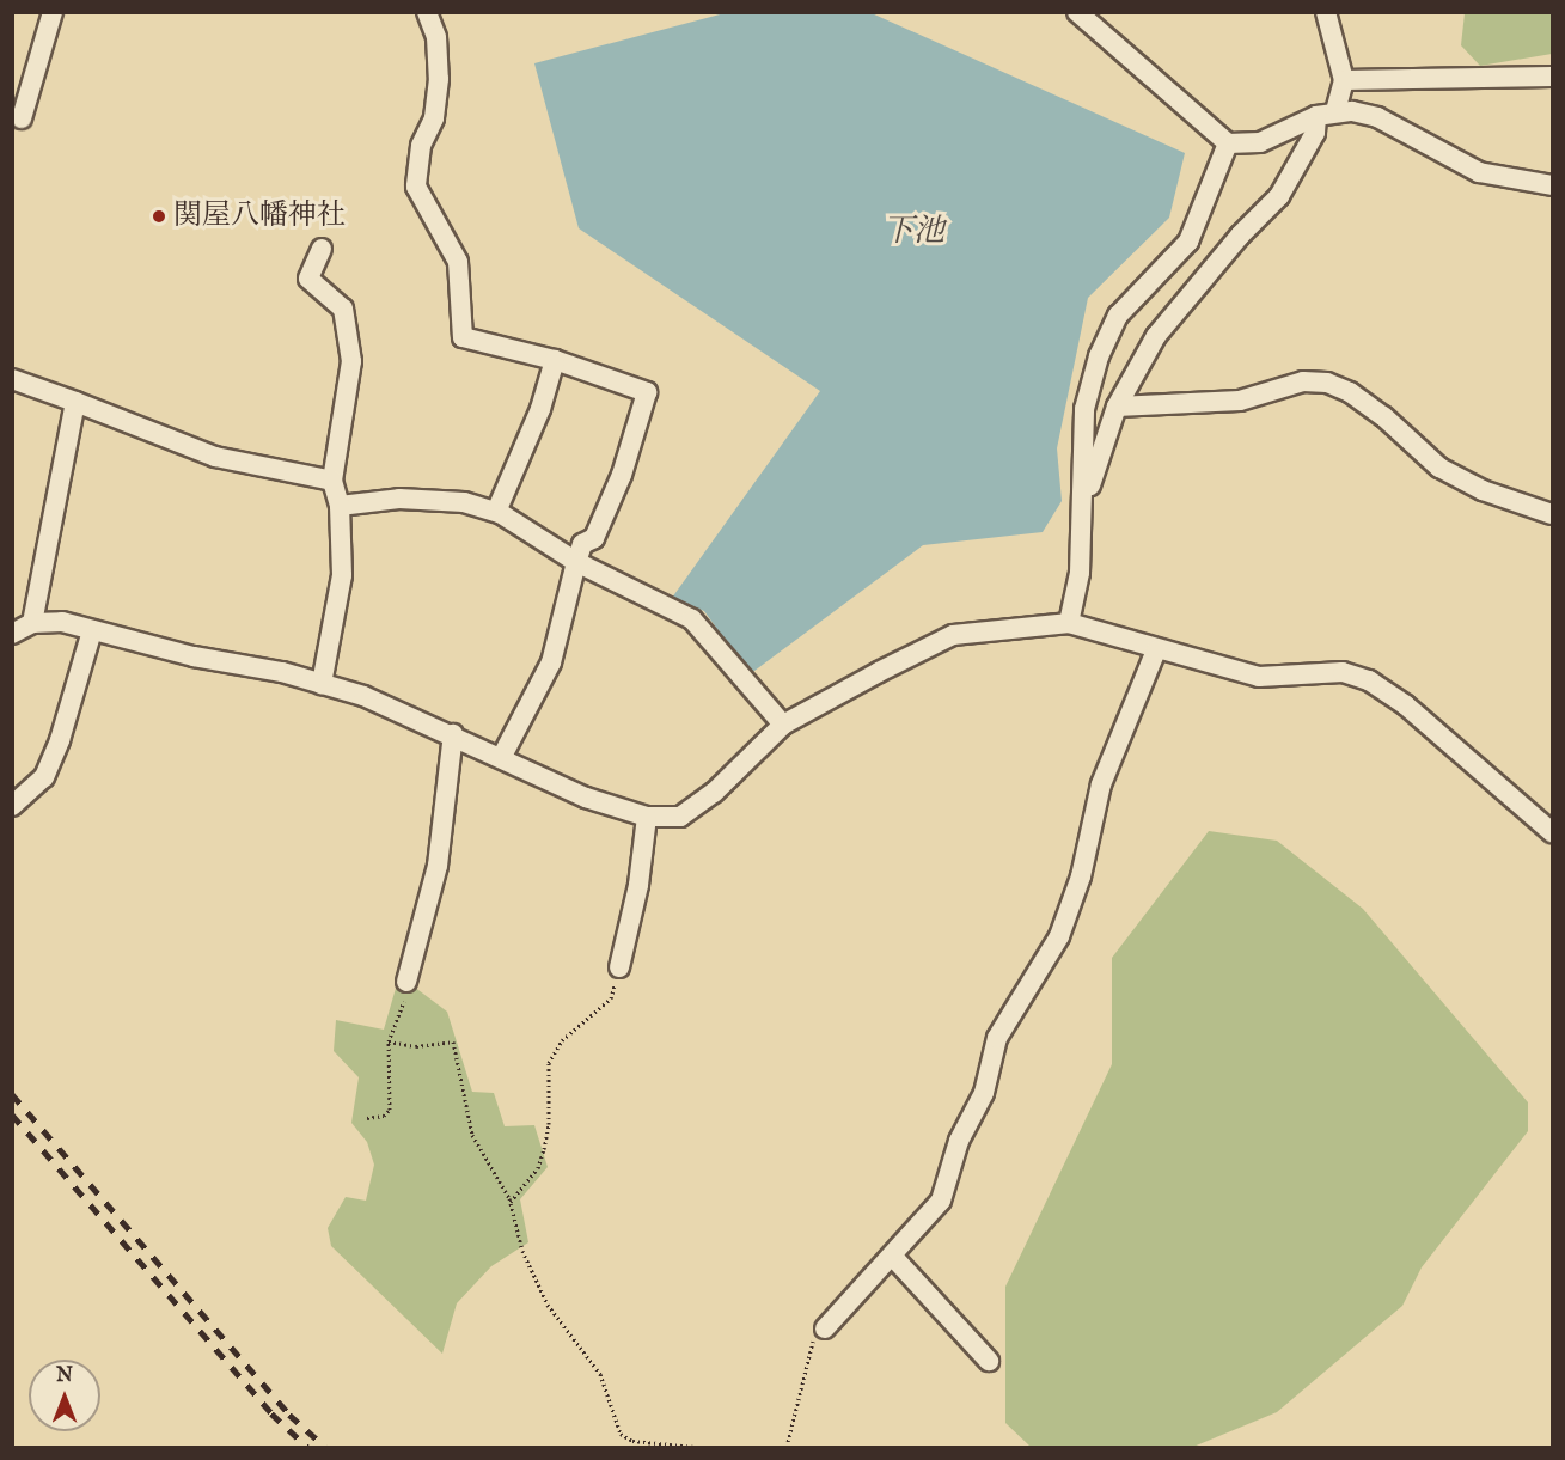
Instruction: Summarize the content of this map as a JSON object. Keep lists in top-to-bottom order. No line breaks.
{"water":["下池"],"places":["関屋八幡神社"],"north":"top"}
